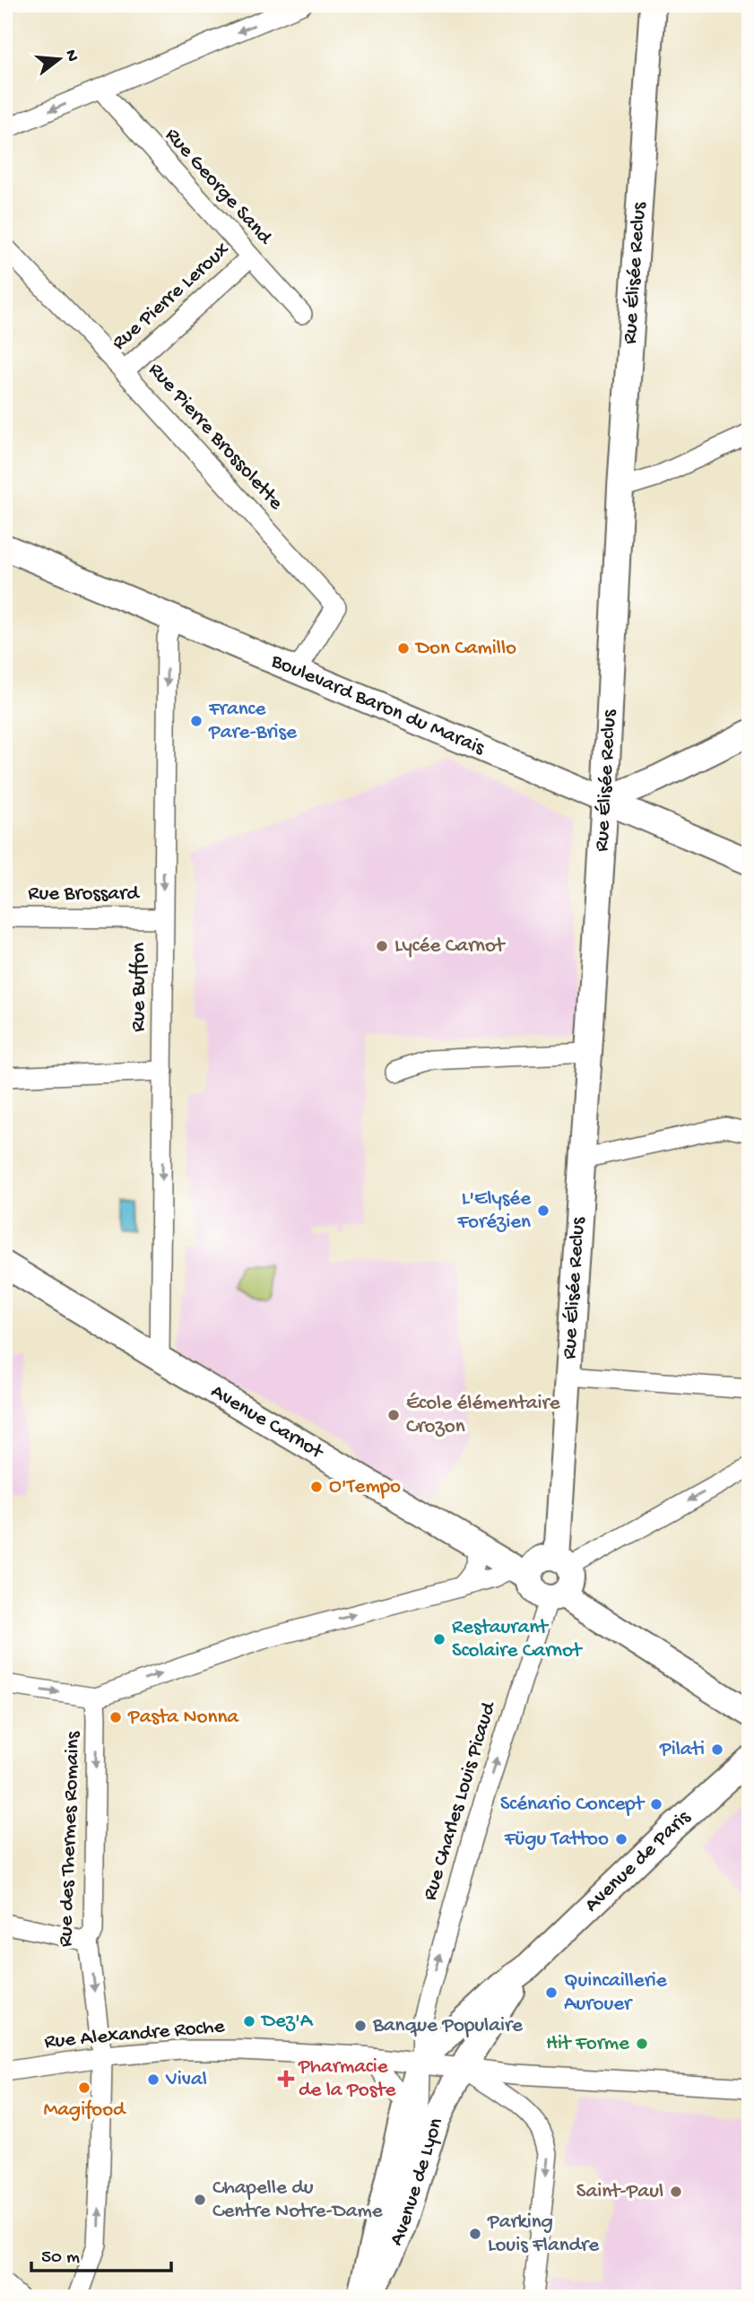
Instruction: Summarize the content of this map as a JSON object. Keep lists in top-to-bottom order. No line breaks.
{"streets":{"street":["Rue George Sand","Rue Élisée Reclus","Rue Pierre Leroux","Rue Pierre Brossolette","Boulevard Baron du Marais","Rue Brossard","Rue Buffon","Avenue Carnot","Rue Charles Louis Picaud","Rue des Thermes Romains","Avenue de Paris","Rue Alexandre Roche","Avenue de Lyon"]},"crossings":[["Rue George Sand","Rue Pierre Leroux"],["Rue Élisée Reclus","Boulevard Baron du Marais"],["Rue Élisée Reclus","Avenue Carnot"],["Rue Élisée Reclus","Rue Charles Louis Picaud"],["Rue Pierre Leroux","Rue Pierre Brossolette"],["Rue Pierre Brossolette","Boulevard Baron du Marais"],["Boulevard Baron du Marais","Rue Buffon"],["Rue Brossard","Rue Buffon"],["Rue Buffon","Avenue Carnot"],["Avenue Carnot","Rue Charles Louis Picaud"],["Rue Charles Louis Picaud","Rue Alexandre Roche"],["Rue Charles Louis Picaud","Avenue de Lyon"],["Rue des Thermes Romains","Rue Alexandre Roche"],["Avenue de Paris","Avenue de Lyon"],["Rue Alexandre Roche","Avenue de Lyon"]],"one_way":["Rue Buffon","Rue Charles Louis Picaud"],"places":{"other":["Don Camillo","France Pare-Brise","Lycée Carnot","L'Elysée Forézien","École élémentaire Crozon","O'Tempo","Restaurant Scolaire Carnot","Pasta Nonna","Pilati","Scénario Concept","Fügu Tattoo","Quincaillerie Aurouer","Dez'A","Banque Populaire","Hit Forme","Vival","Magifood","Saint-Paul","Chapelle du Centre Notre-Dame","Parking Louis Flandre"],"health":["Pharmacie de la Poste"]},"scale_bar":"50 m","north":"right"}
